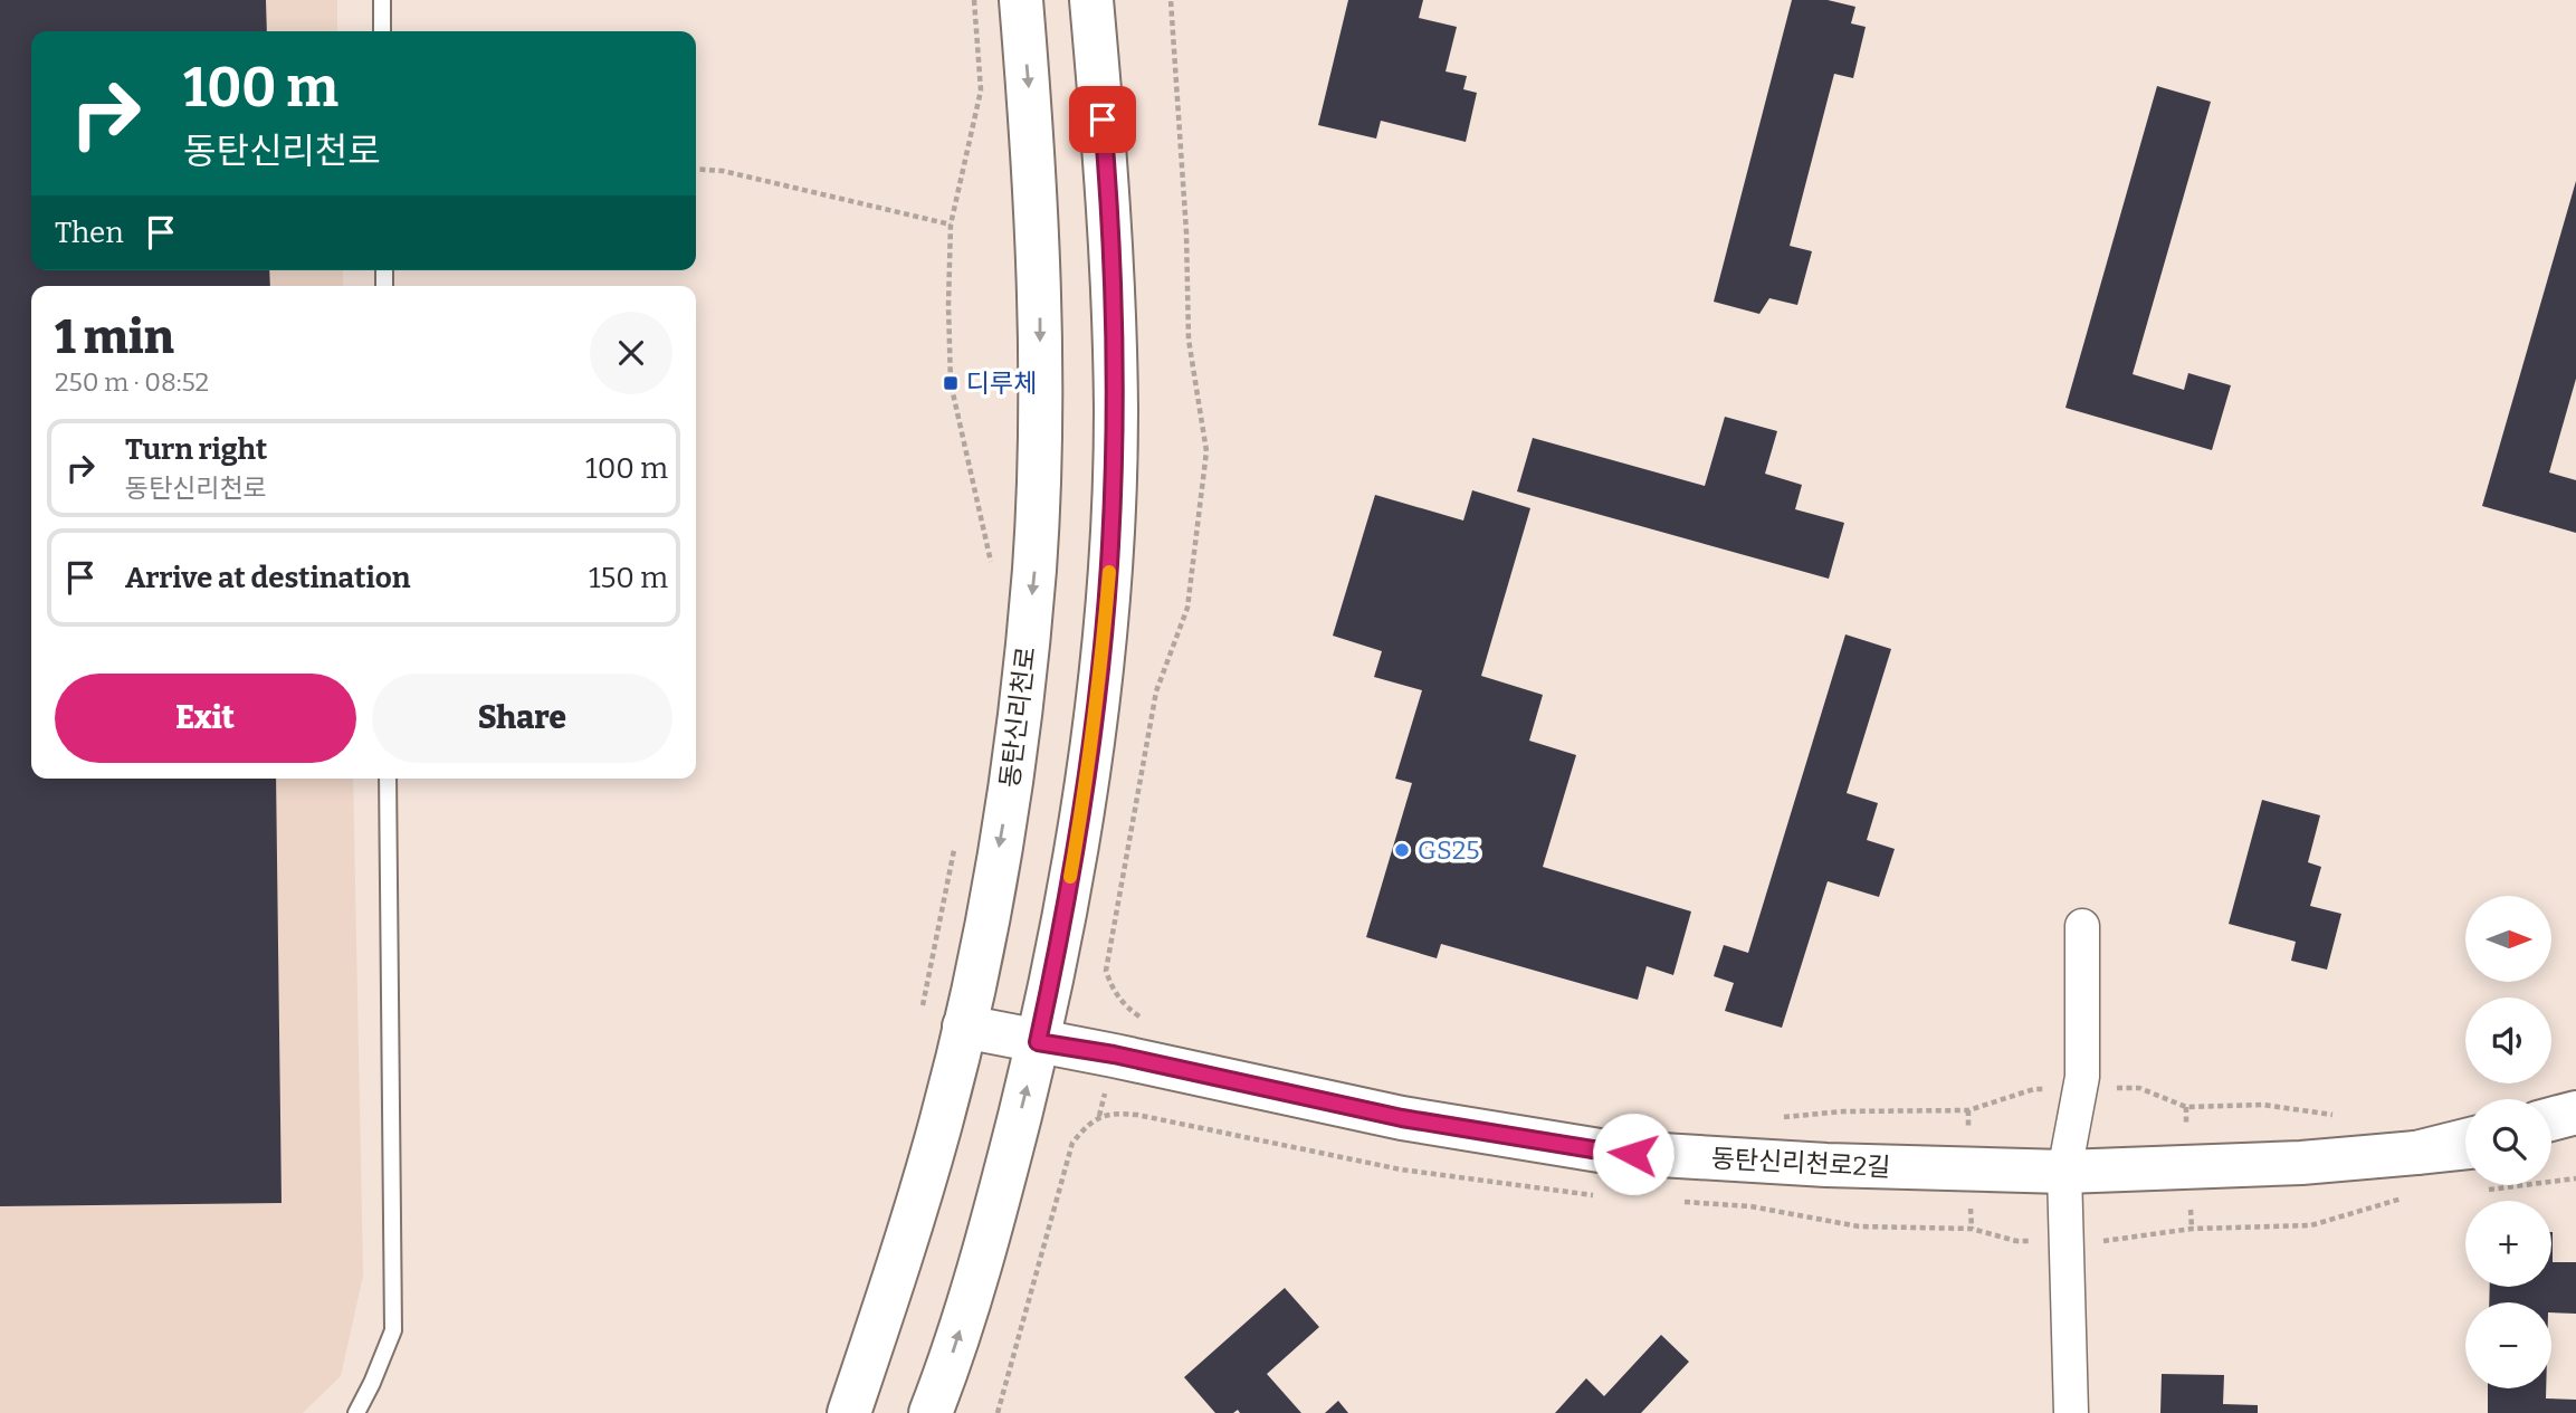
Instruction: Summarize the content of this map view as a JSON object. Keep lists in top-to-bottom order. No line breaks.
{"streets":{"main road":["동탄신리천로","동탄신리천로2길"]},"crossings":[["동탄신리천로","동탄신리천로2길"]],"places":{"transit":["디루체"],"other":["GS25"]},"north":"right","page":{"turn":["100 m","동탄신리천로"],"then":"Then","heading":["1 min","250 m · 08:52"],"list":[{"name":"Turn right","note":"동탄신리천로","value":"100 m"},{"name":"Arrive at destination","value":"150 m"}],"buttons":["Exit","Share"],"map_buttons":["+","−"]}}
